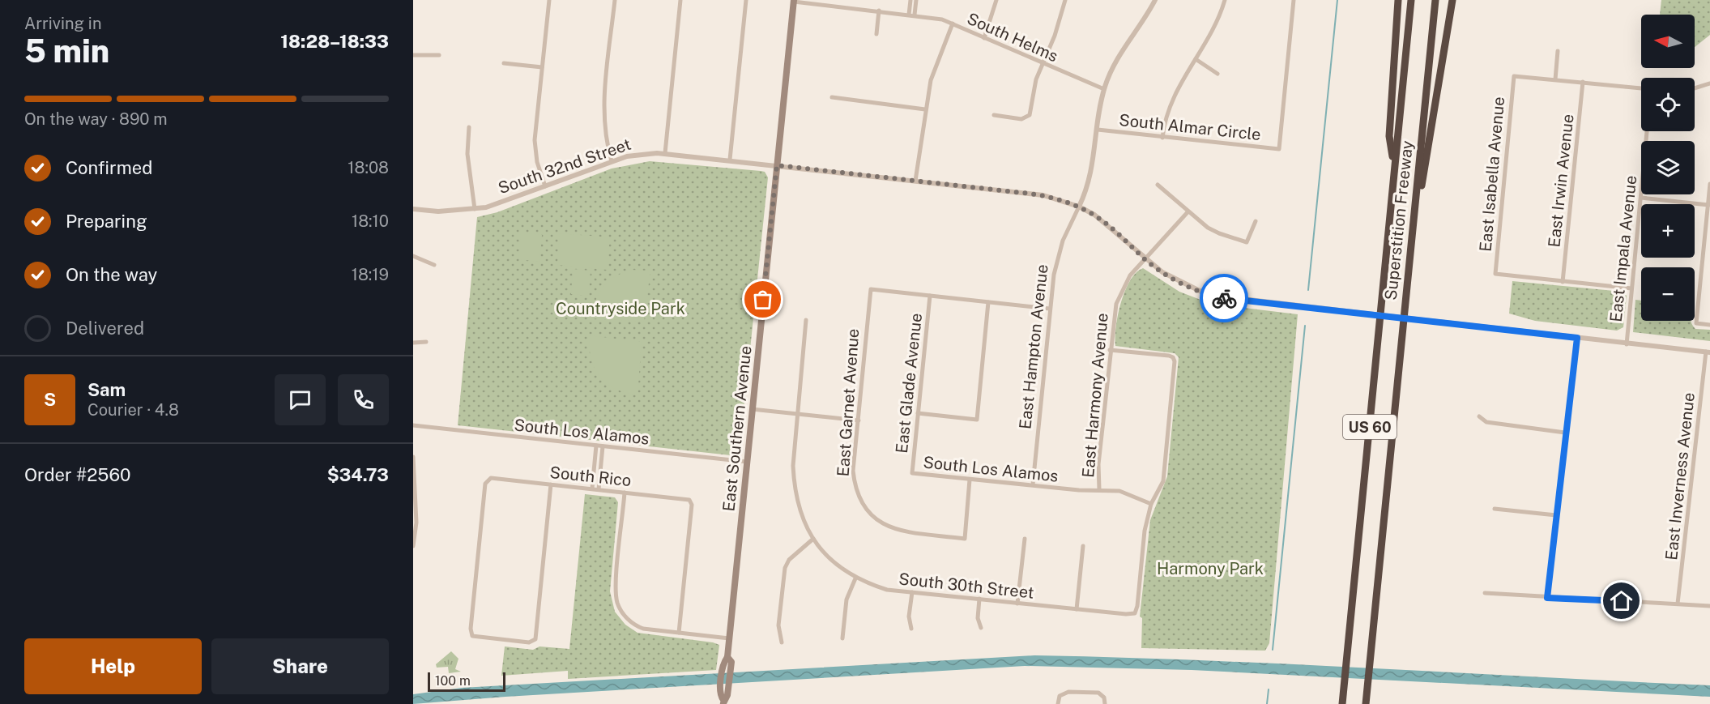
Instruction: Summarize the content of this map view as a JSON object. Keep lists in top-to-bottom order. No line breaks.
{"streets":{"highway":["Superstition Freeway","US 60"],"main road":["East Southern Avenue"],"street":["South Helms","South Almar Circle","South 32nd Street","East Isabella Avenue","East Irwin Avenue","East Impala Avenue","East Hampton Avenue","East Glade Avenue","East Harmony Avenue","East Garnet Avenue","South Los Alamos","South Rico","East Inverness Avenue","South 30th Street"]},"crossings":[["South Helms","East Hampton Avenue"],["South Helms","East Southern Avenue"],["South Almar Circle","East Hampton Avenue"],["South 32nd Street","East Impala Avenue"],["South 32nd Street","East Hampton Avenue"],["South 32nd Street","East Harmony Avenue"],["South 32nd Street","East Southern Avenue"],["South 32nd Street","East Inverness Avenue"],["East Isabella Avenue","East Irwin Avenue"],["East Hampton Avenue","South Los Alamos"],["East Glade Avenue","East Garnet Avenue"],["East Glade Avenue","South Los Alamos"],["East Harmony Avenue","South Los Alamos"],["East Garnet Avenue","South Los Alamos"],["East Southern Avenue","South Los Alamos"],["South Los Alamos","South 30th Street"]],"parks":["Countryside Park","Harmony Park"],"scale_bar":"100 m","north":"left","page":{"heading":["5 min","Arriving in","18:28–18:33"],"panel":["Sam","Courier · 4.8","Order #2560","$34.73"],"map_buttons":["+","−"],"bar":"On the way · 890 m","list":[["Confirmed","18:08"],["Preparing","18:10"],["On the way","18:19"],"Delivered"],"round":"S","buttons":["Help","Share"],"scale":"100 m"}}
